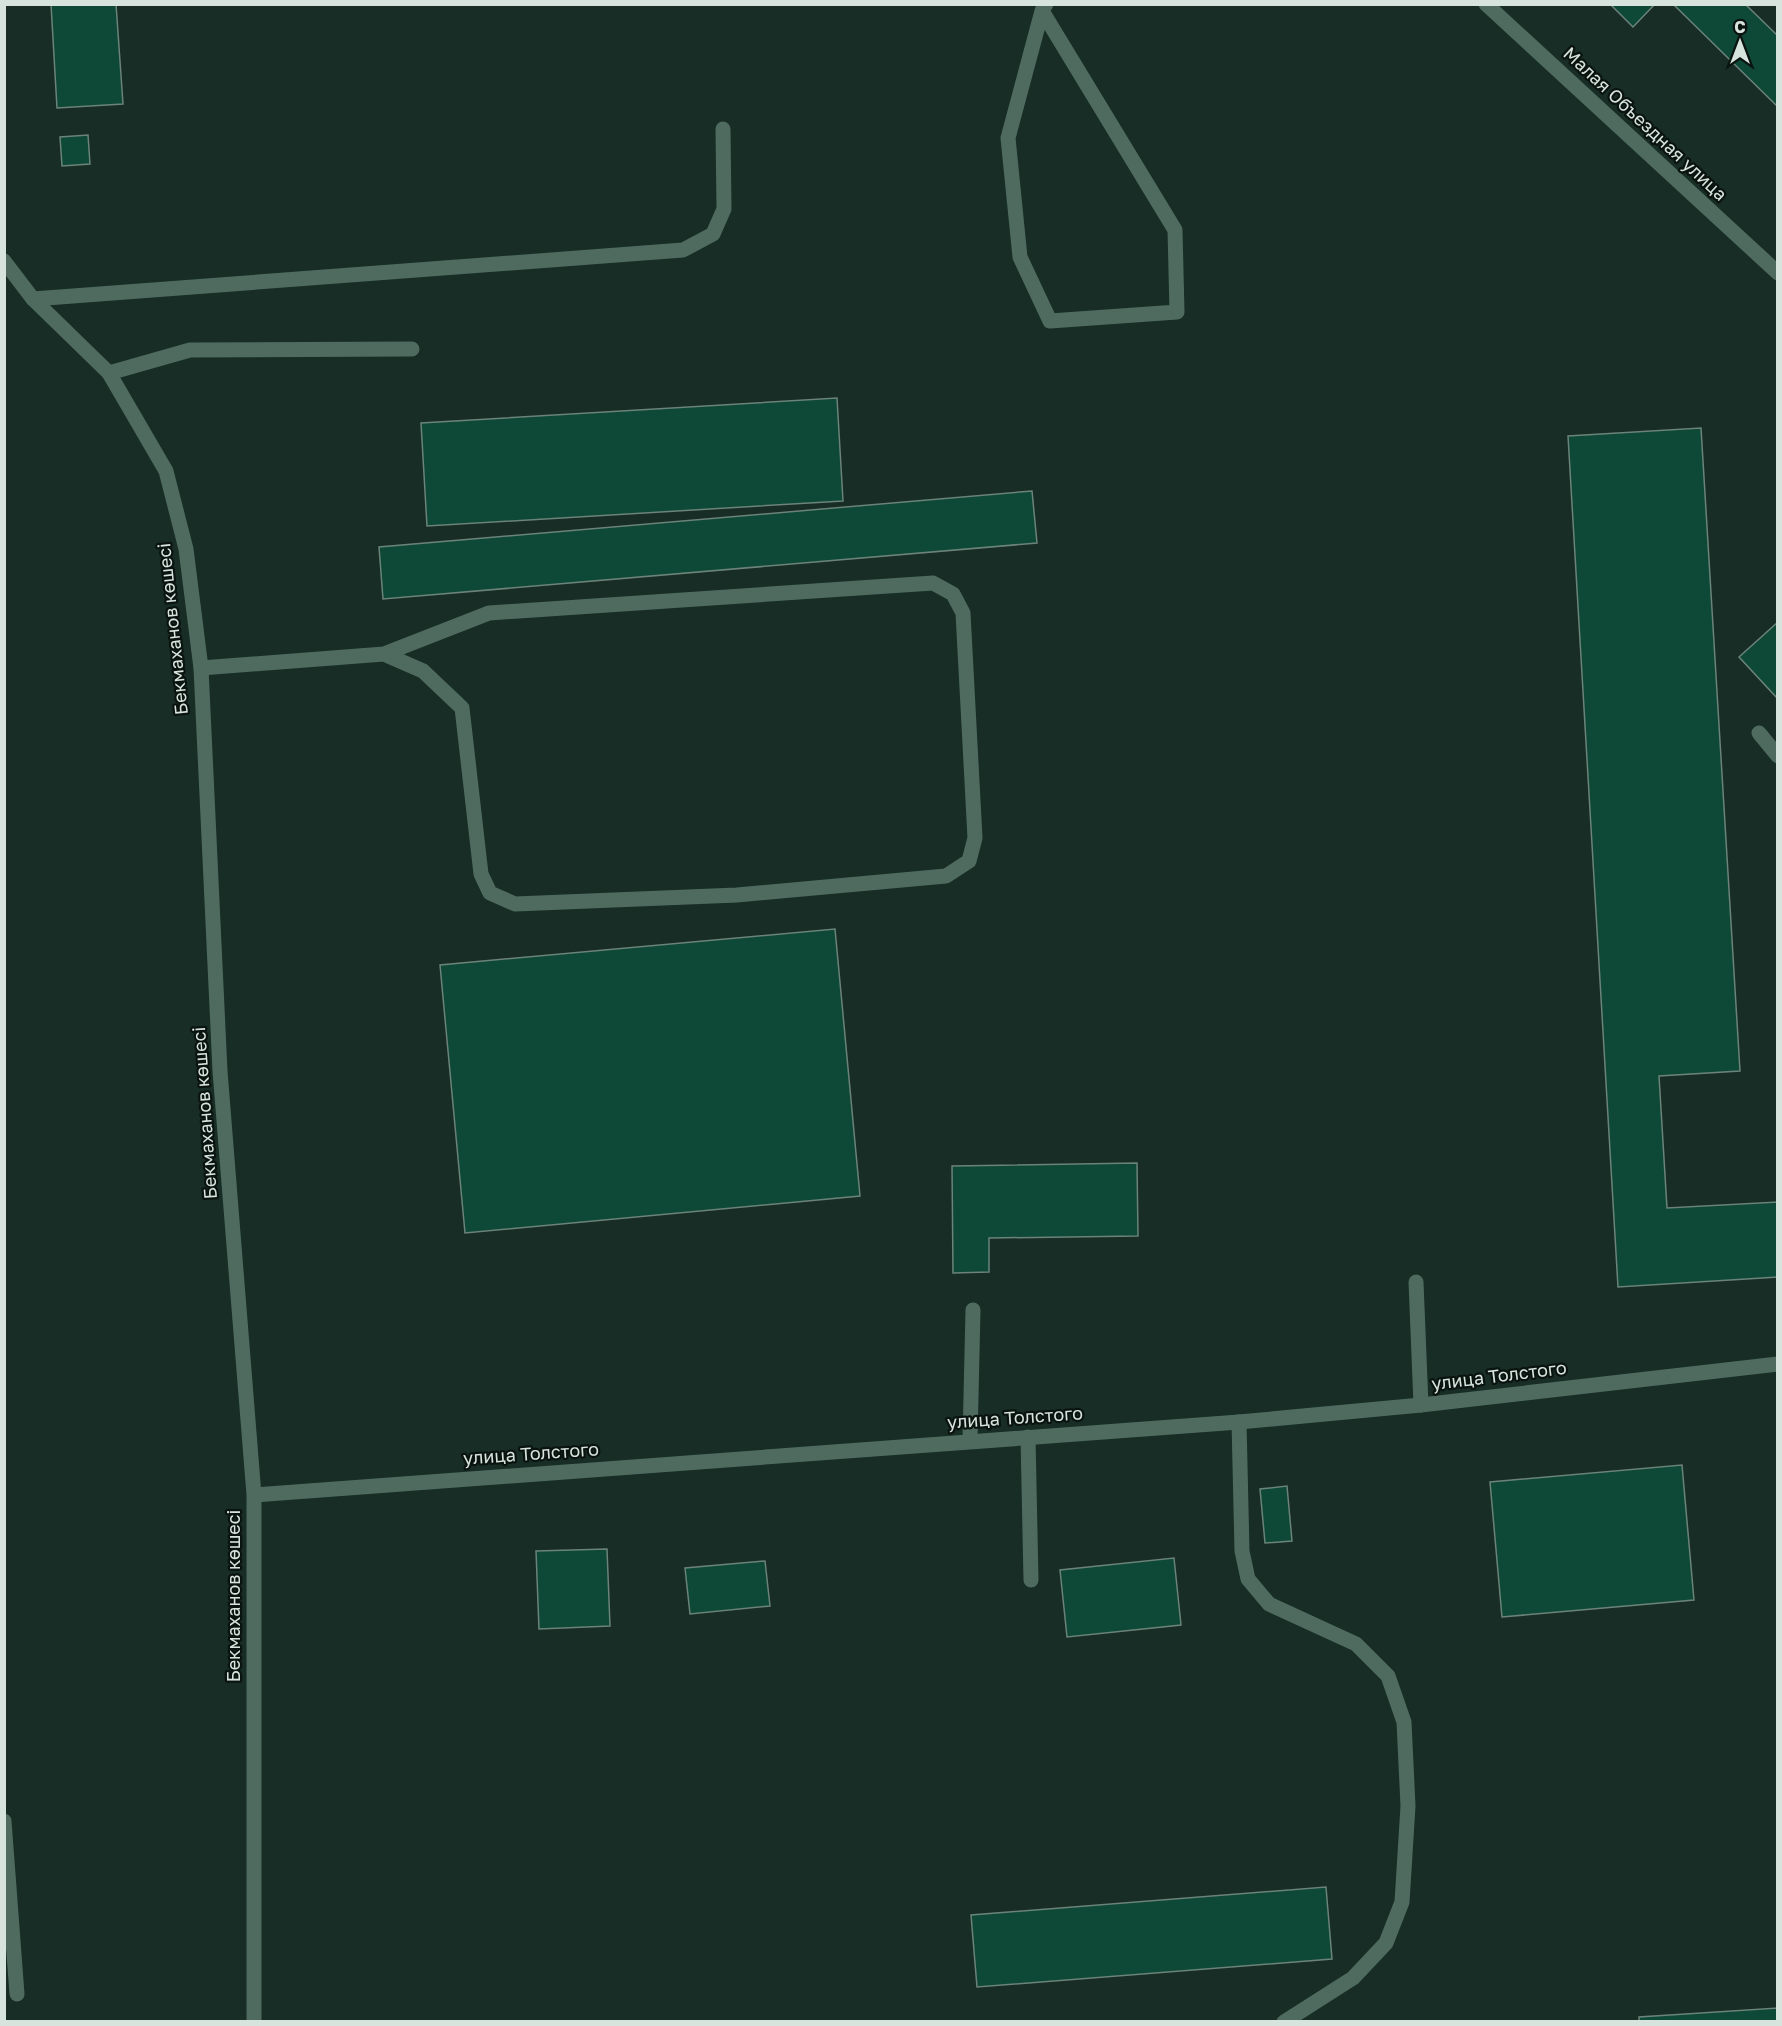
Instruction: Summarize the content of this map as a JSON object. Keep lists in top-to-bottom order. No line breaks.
{"streets":{"street":["Малая Объездная улица","Бекмаханов көшесі","улица Толстого"]},"crossings":[["Бекмаханов көшесі","улица Толстого"]],"north":"top"}
